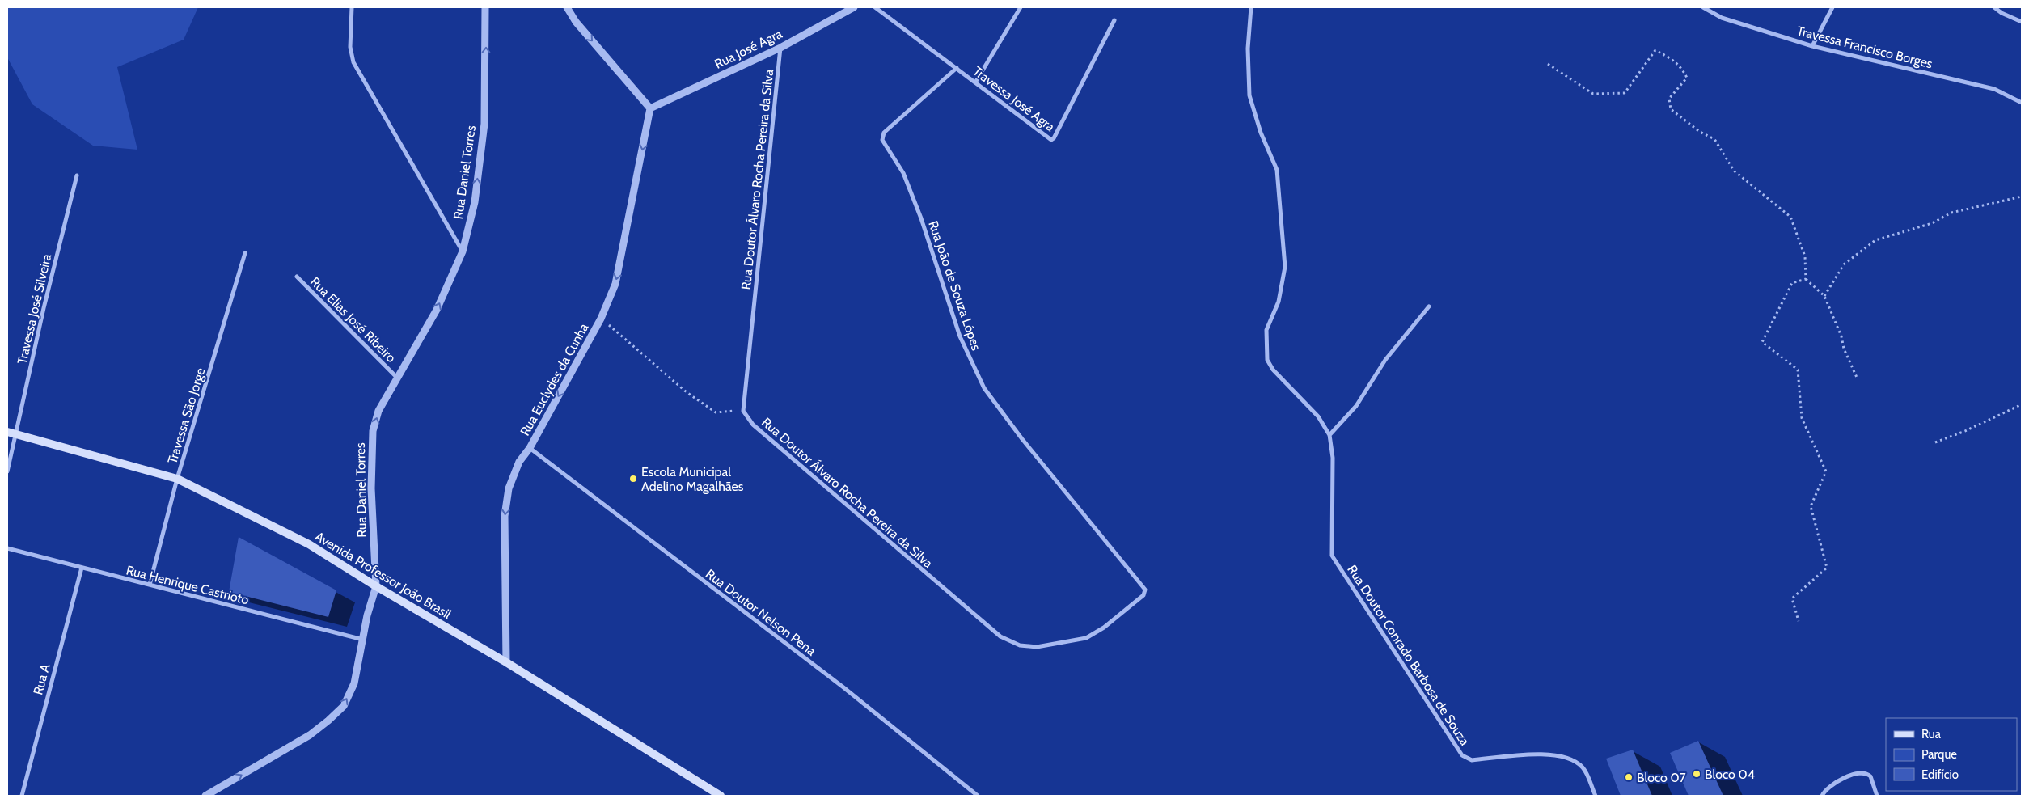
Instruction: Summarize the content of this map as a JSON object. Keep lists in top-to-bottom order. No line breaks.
{"streets":{"main road":["Avenida Professor João Brasil"],"street":["Travessa Francisco Borges","Rua José Agra","Travessa José Agra","Rua Daniel Torres","Rua Doutor Álvaro Rocha Pereira da Silva","Rua João de Souza Lópes","Travessa José Silveira","Rua Elias José Ribeiro","Rua Euclydes da Cunha","Travessa São Jorge","Rua Henrique Castrioto","Rua Doutor Nelson Pena","Rua Doutor Conrado Barbosa de Souza","Rua A"]},"crossings":[["Rua José Agra","Rua Doutor Álvaro Rocha Pereira da Silva"],["Rua José Agra","Rua Euclydes da Cunha"],["Travessa José Agra","Rua João de Souza Lópes"],["Rua Daniel Torres","Rua Elias José Ribeiro"],["Rua Daniel Torres","Avenida Professor João Brasil"],["Rua Daniel Torres","Rua Henrique Castrioto"],["Rua Doutor Álvaro Rocha Pereira da Silva","Rua João de Souza Lópes"],["Travessa José Silveira","Avenida Professor João Brasil"],["Rua Euclydes da Cunha","Avenida Professor João Brasil"],["Rua Euclydes da Cunha","Rua Doutor Nelson Pena"],["Travessa São Jorge","Avenida Professor João Brasil"],["Travessa São Jorge","Rua Henrique Castrioto"],["Rua Henrique Castrioto","Rua A"]],"one_way":["Rua Daniel Torres","Rua Euclydes da Cunha"],"places":["Escola Municipal Adelino Magalhães","Bloco 04","Bloco 07"],"legend":["Rua","Parque","Edifício"]}
